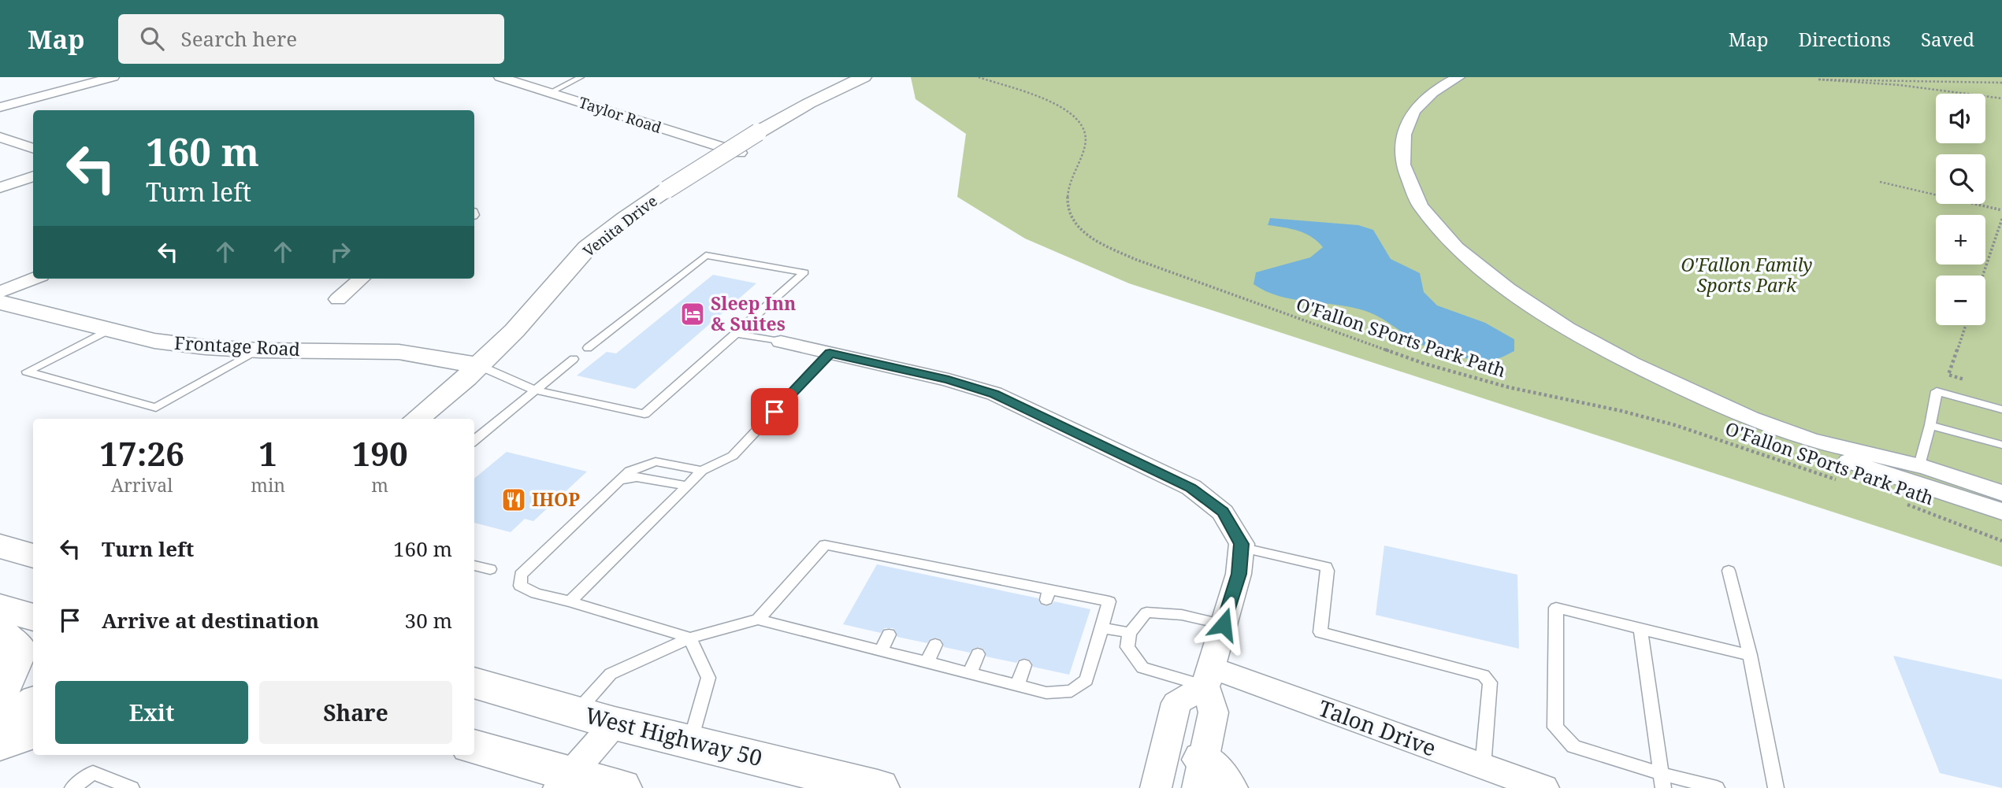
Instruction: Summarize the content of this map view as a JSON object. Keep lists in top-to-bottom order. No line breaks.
{"streets":{"main road":["West Highway 50"],"street":["Taylor Road","Venita Drive","Frontage Road","Talon Drive"],"path":["O'Fallon SPorts Park Path"]},"crossings":[["Venita Drive","Frontage Road"]],"parks":["O'Fallon Family Sports Park"],"places":{"hotel":["Sleep Inn & Suites"],"restaurant":["IHOP"]},"page":{"header":"Map","search":"Search here","nav":["Map","Directions","Saved"],"map_buttons":["+","−"],"turn":["160 m","Turn left"],"eta":["17:26","Arrival","1","min","190","m"],"list":[{"name":"Turn left","value":"160 m"},{"name":"Arrive at destination","value":"30 m"}],"buttons":["Exit","Share"]}}
